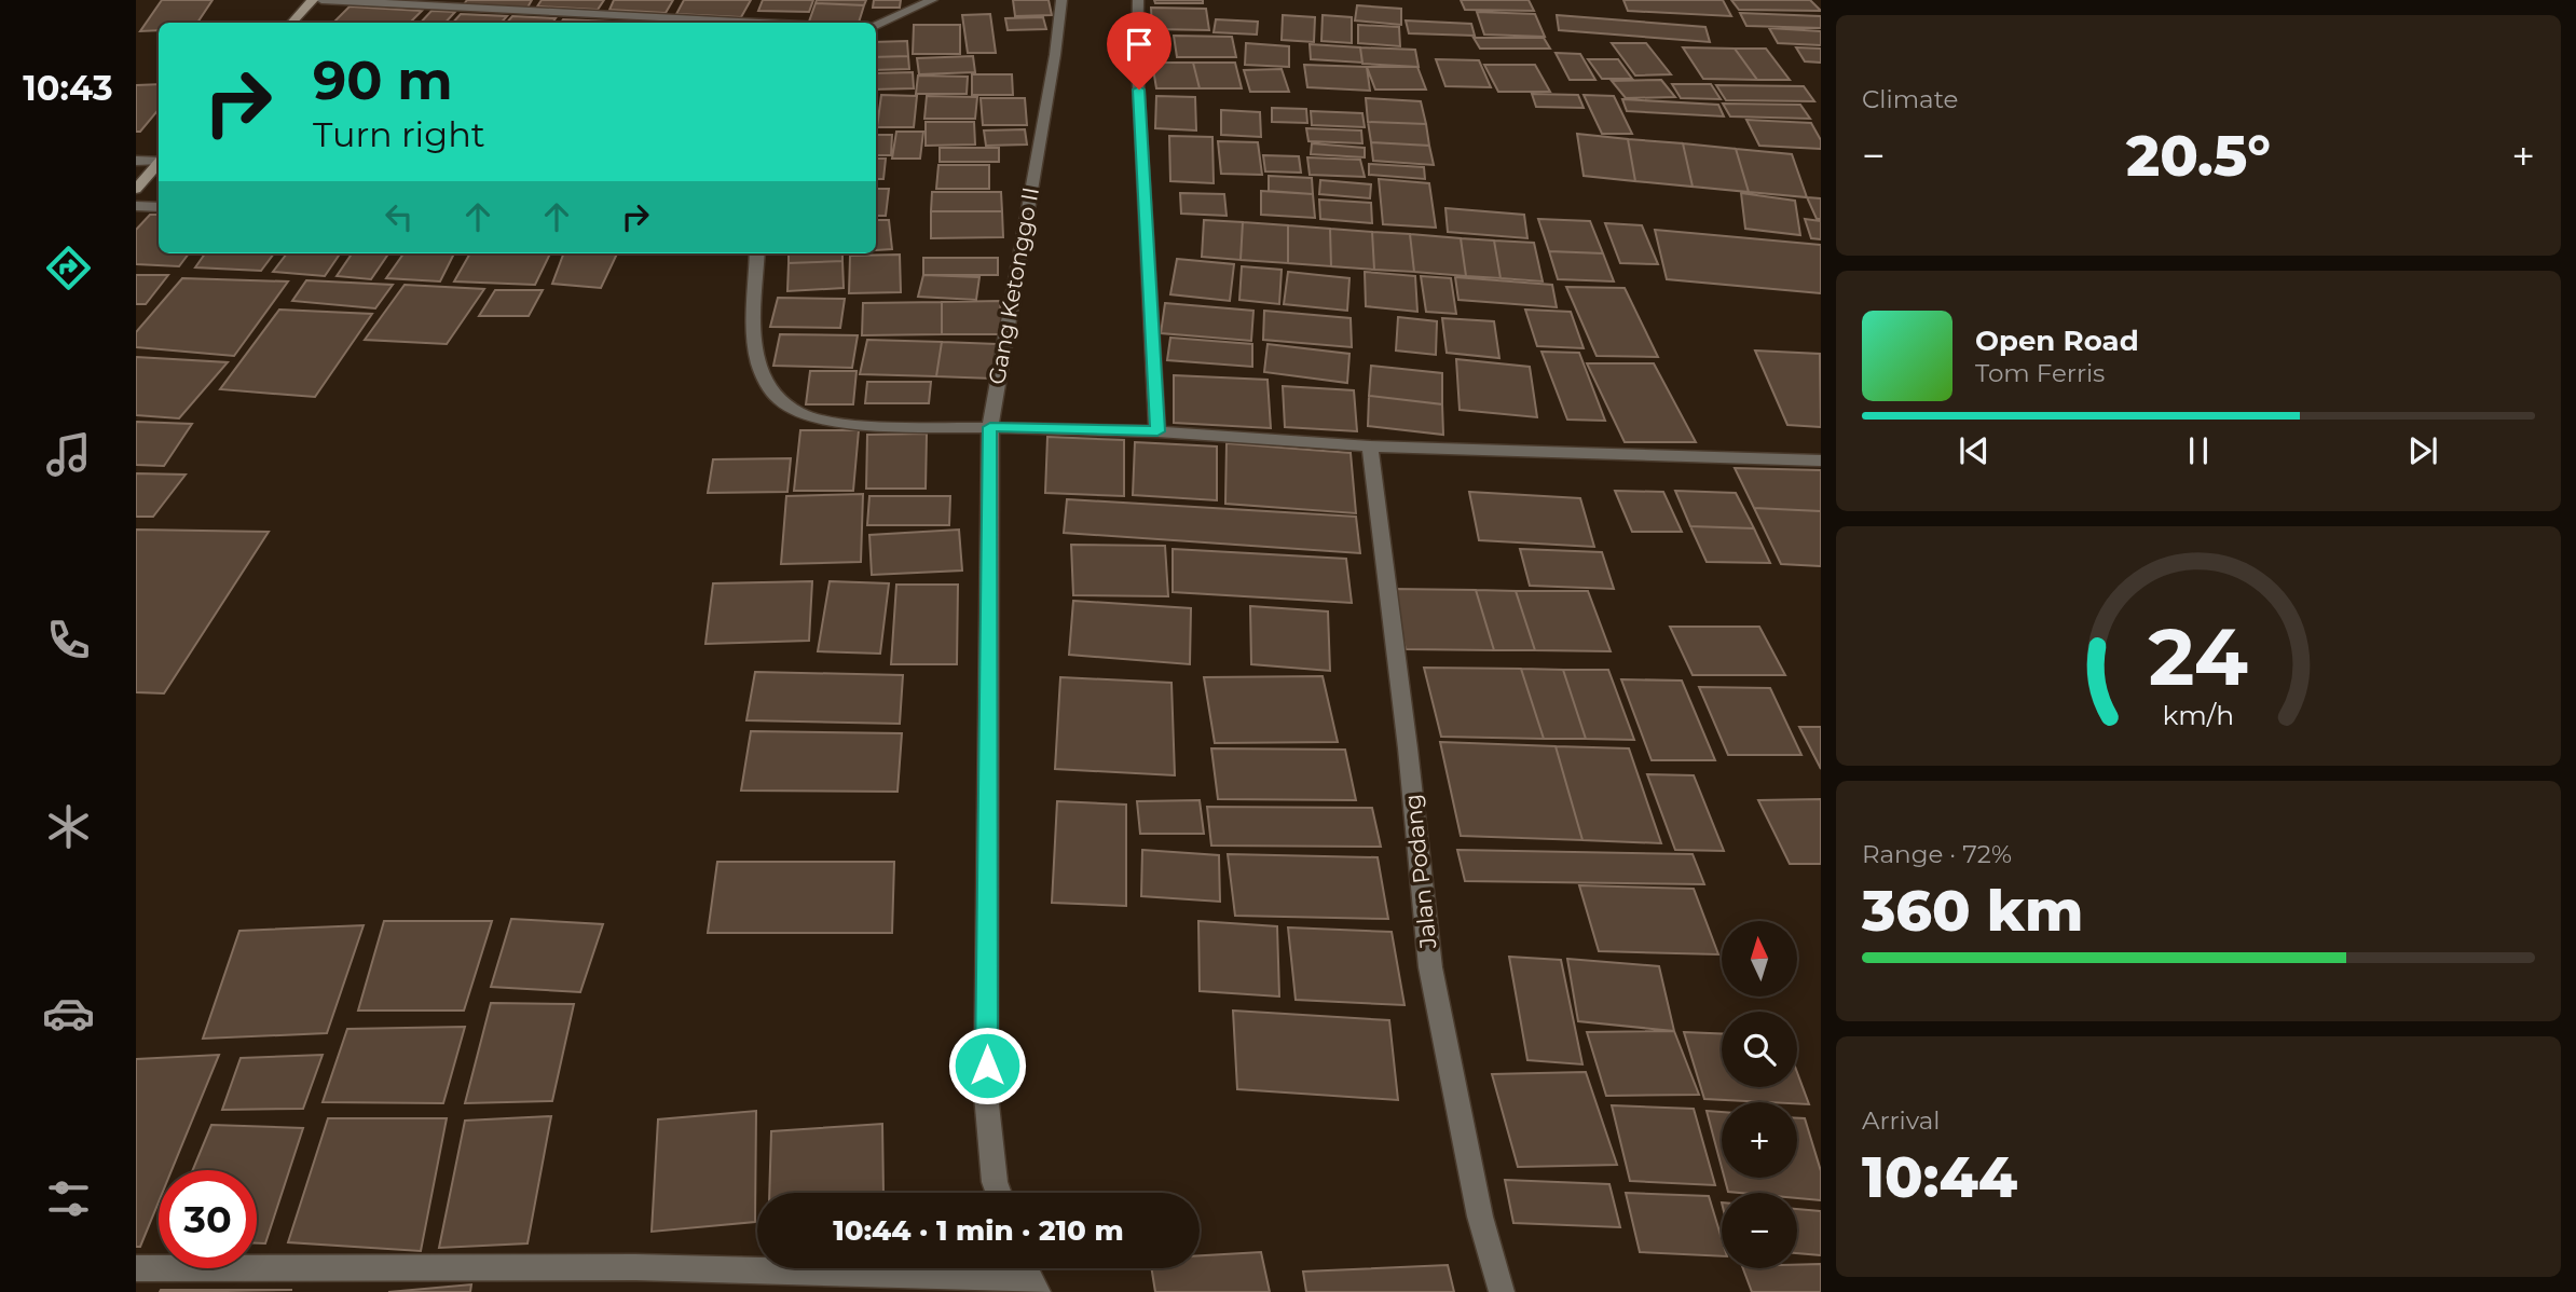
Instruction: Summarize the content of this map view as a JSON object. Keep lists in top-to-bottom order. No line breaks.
{"streets":{"street":["Gang Ketonggo II","Jalan Podang"]},"north":"top","page":{"tabs":"10:43","tile":["Climate",["Range · 72%","360 km"],["Arrival","10:44"]],"turn":["90 m","Turn right"],"heat":["−","20.5°","+"],"song":["Open Road","Tom Ferris"],"map_buttons":["+","−"],"limit":"30","trip":"10:44 · 1 min · 210 m","gauge":["24","km/h"]}}
